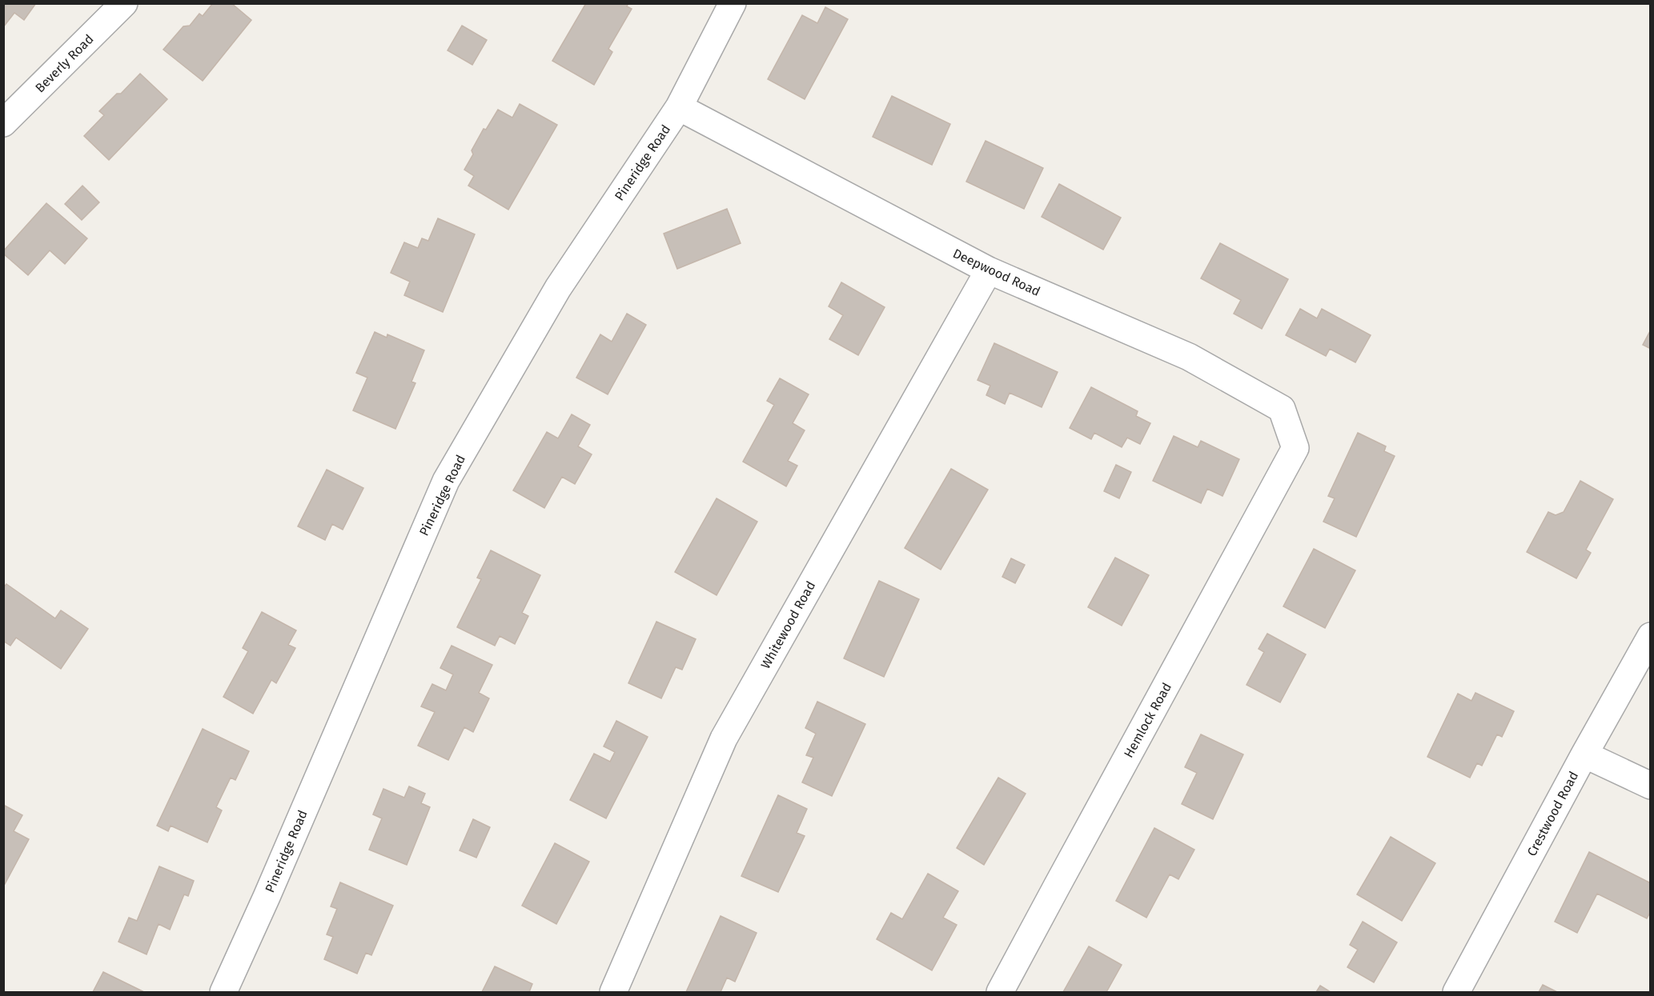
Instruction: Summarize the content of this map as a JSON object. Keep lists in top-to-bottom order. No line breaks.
{"streets":{"street":["Beverly Road","Pineridge Road","Deepwood Road","Whitewood Road","Hemlock Road","Crestwood Road"]},"crossings":[["Pineridge Road","Deepwood Road"],["Deepwood Road","Whitewood Road"],["Deepwood Road","Hemlock Road"]]}
